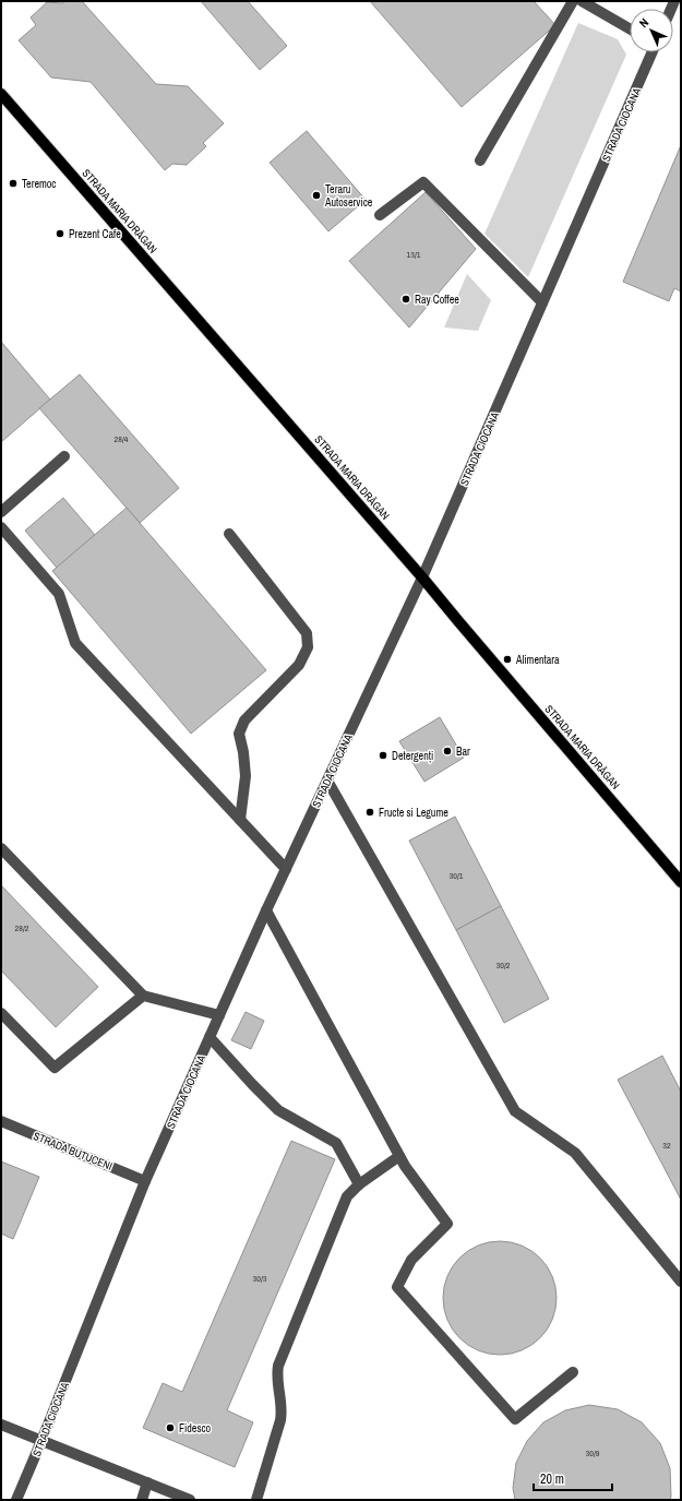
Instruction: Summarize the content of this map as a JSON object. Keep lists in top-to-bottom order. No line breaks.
{"streets":{"main road":["STRADA MARIA DRĂGAN"],"street":["STRADA CIOCANA","STRADA BUTUCENI"]},"crossings":[["STRADA CIOCANA","STRADA MARIA DRĂGAN"],["STRADA CIOCANA","STRADA BUTUCENI"]],"places":["Teremoc","Teraru Autoservice","Prezent Cafe","Ray Coffee","Alimentara","Bar","Detergenți","Fructe si Legume","Fidesco"],"house_numbers":["13/1","28/4","30/1","28/2","30/2","32","30/3","30/9"],"scale_bar":"20 m","north":"top left"}
